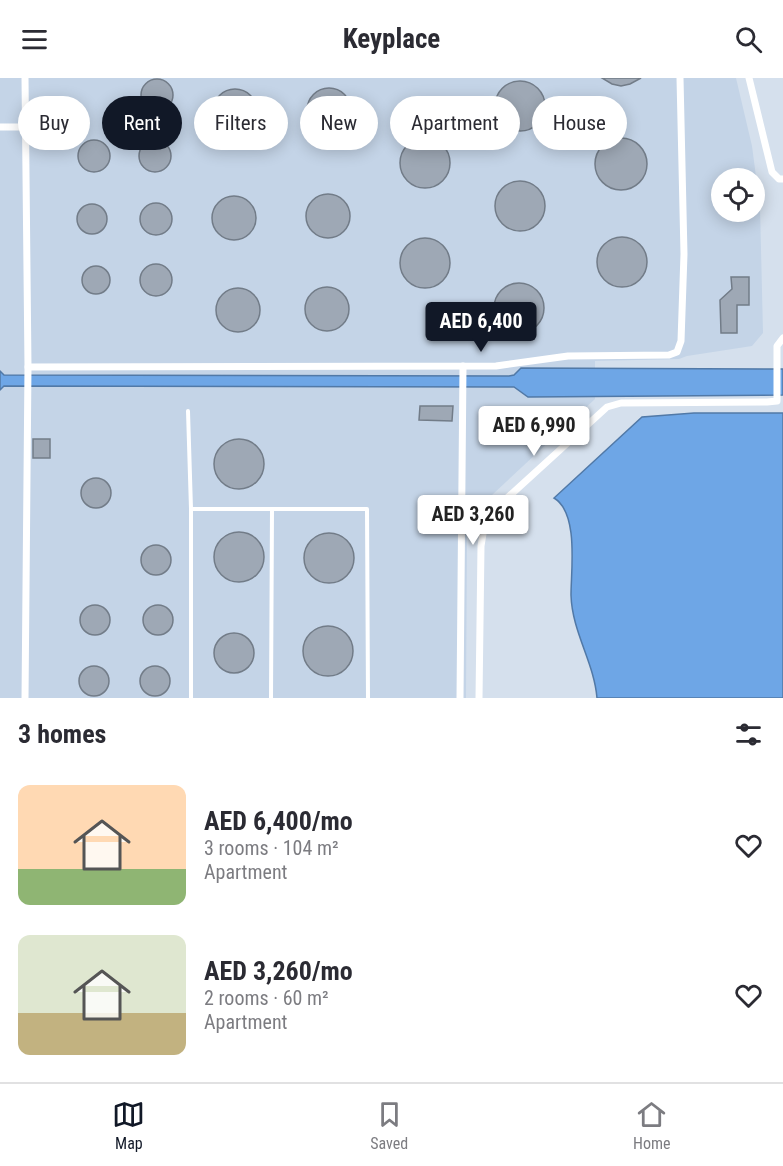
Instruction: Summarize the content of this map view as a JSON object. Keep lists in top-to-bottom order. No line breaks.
{"page":{"header":"Keyplace","chip":["Buy","Rent","Filters","New","Apartment","House"],"price":["AED 6,400","AED 6,990","AED 3,260"],"heading":"3 homes","list":[{"name":"AED 6,400/mo","note":"3 rooms · 104 m² · Apartment"},{"name":"AED 3,260/mo","note":"2 rooms · 60 m² · Apartment"}],"tabs":["Map","Saved","Home"]}}
